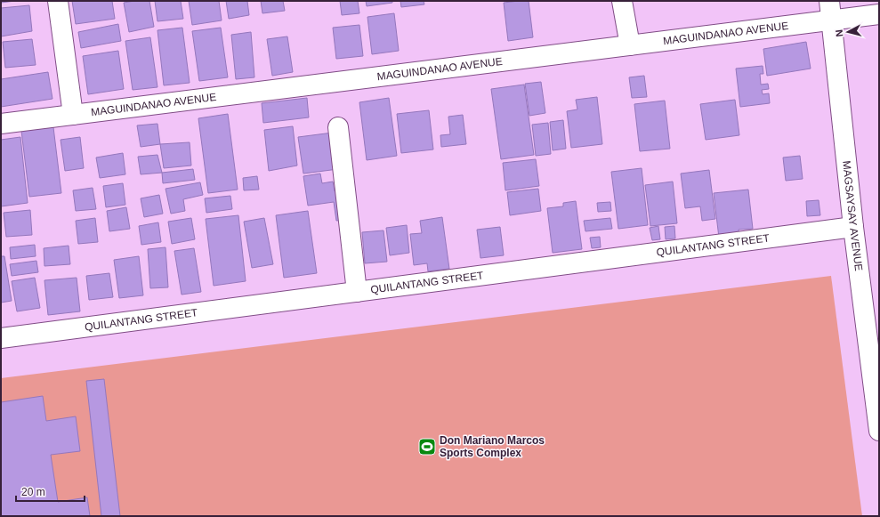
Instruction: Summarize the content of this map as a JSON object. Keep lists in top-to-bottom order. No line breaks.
{"streets":{"street":["MAGUINDANAO AVENUE","MAGSAYSAY AVENUE","QUILANTANG STREET"]},"crossings":[["MAGUINDANAO AVENUE","MAGSAYSAY AVENUE"],["MAGSAYSAY AVENUE","QUILANTANG STREET"]],"places":{"sports":["Don Mariano Marcos Sports Complex"]},"scale_bar":"20 m","north":"left"}
